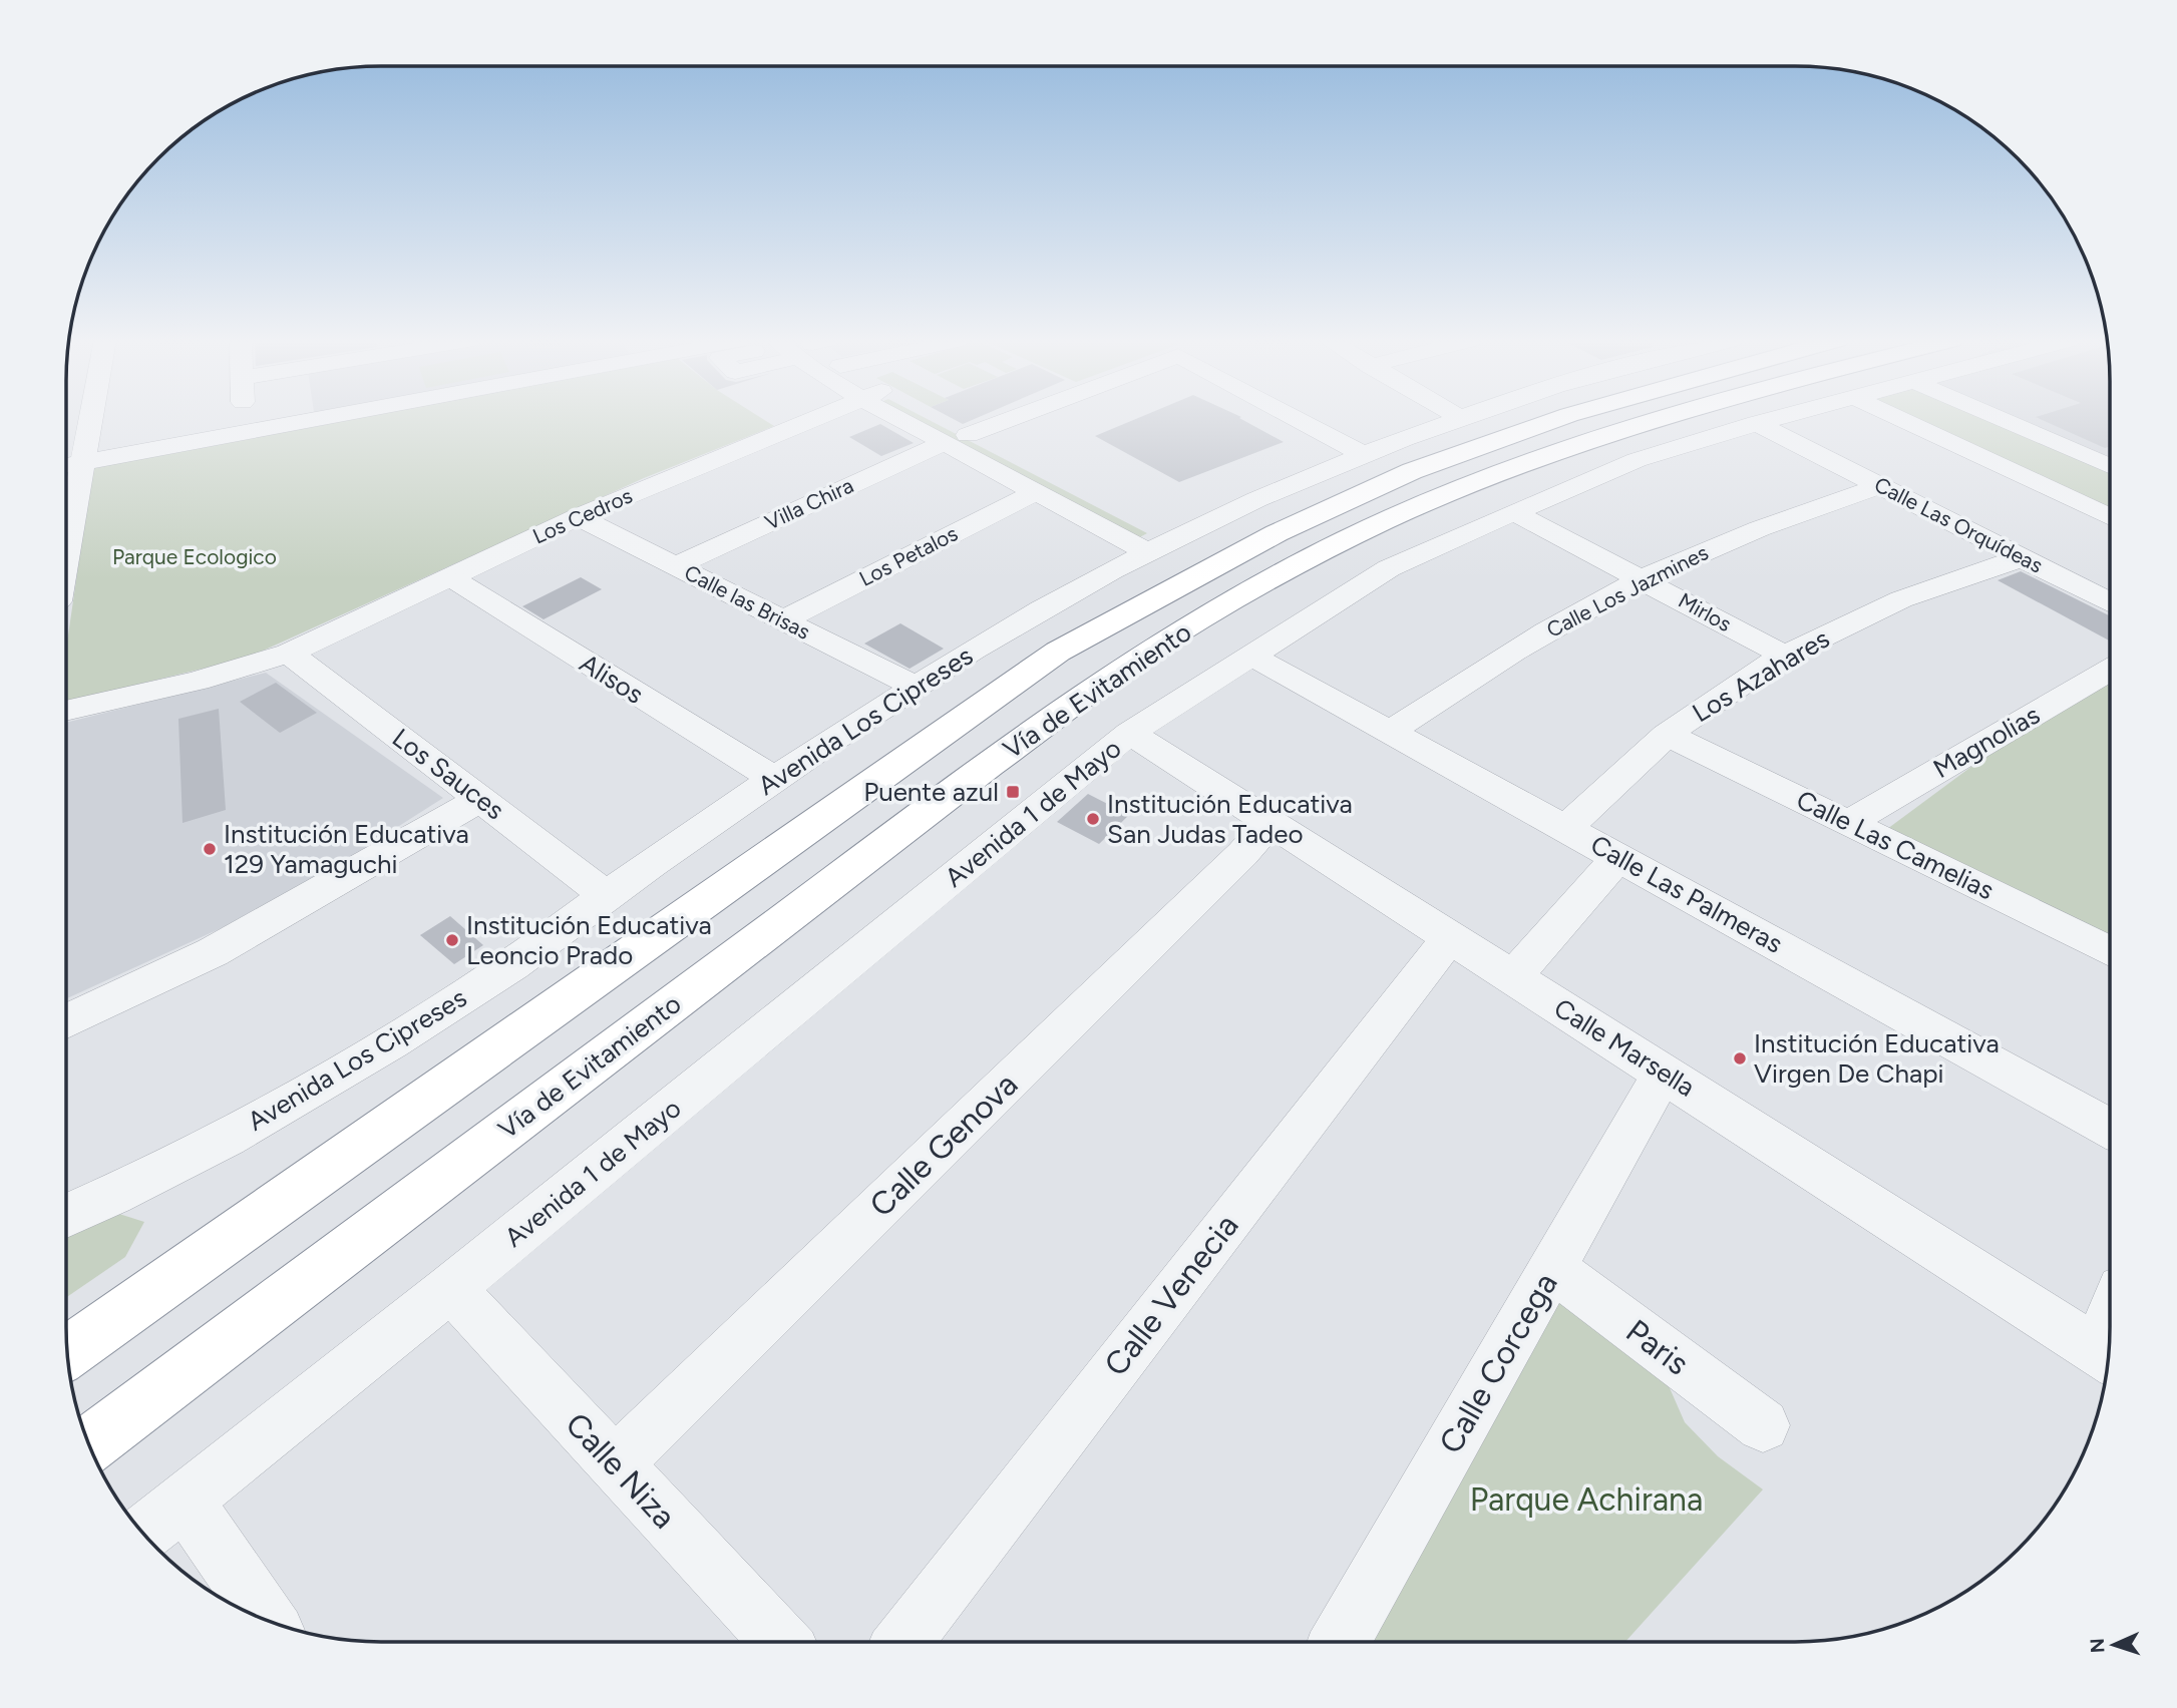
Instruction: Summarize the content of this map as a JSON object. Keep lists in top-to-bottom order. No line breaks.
{"streets":{"highway":["Vía de Evitamiento"],"street":["Villa Chira","Los Cedros","Calle Las Orquídeas","Los Petalos","Calle Los Jazmines","Calle las Brisas","Mirlos","Los Azahares","Alisos","Avenida Los Cipreses","Magnolias","Los Sauces","Avenida 1 de Mayo","Calle Las Camelias","Calle Las Palmeras","Calle Marsella","Calle Genova","Calle Venecia","Paris","Calle Corcega","Calle Niza"]},"crossings":[["Villa Chira","Calle las Brisas"],["Villa Chira","Avenida Los Cipreses"],["Los Cedros","Calle las Brisas"],["Los Cedros","Alisos"],["Los Cedros","Los Sauces"],["Calle Las Orquídeas","Calle Los Jazmines"],["Calle Las Orquídeas","Los Azahares"],["Calle Las Orquídeas","Avenida 1 de Mayo"],["Los Petalos","Calle las Brisas"],["Calle Los Jazmines","Mirlos"],["Calle Los Jazmines","Calle Las Palmeras"],["Calle las Brisas","Avenida Los Cipreses"],["Mirlos","Los Azahares"],["Mirlos","Avenida 1 de Mayo"],["Los Azahares","Calle Las Camelias"],["Los Azahares","Calle Las Palmeras"],["Alisos","Avenida Los Cipreses"],["Avenida Los Cipreses","Los Sauces"],["Magnolias","Calle Las Camelias"],["Avenida 1 de Mayo","Calle Las Palmeras"],["Avenida 1 de Mayo","Calle Marsella"],["Avenida 1 de Mayo","Calle Niza"],["Calle Marsella","Calle Genova"],["Calle Marsella","Calle Venecia"],["Calle Marsella","Calle Corcega"],["Calle Genova","Calle Niza"],["Paris","Calle Corcega"]],"parks":["Parque Ecologico","Parque Achirana"],"places":{"transit":["Puente azul"],"other":["Institución Educativa San Judas Tadeo","Institución Educativa 129 Yamaguchi","Institución Educativa Leoncio Prado","Institución Educativa Virgen De Chapi"]},"north":"left"}
